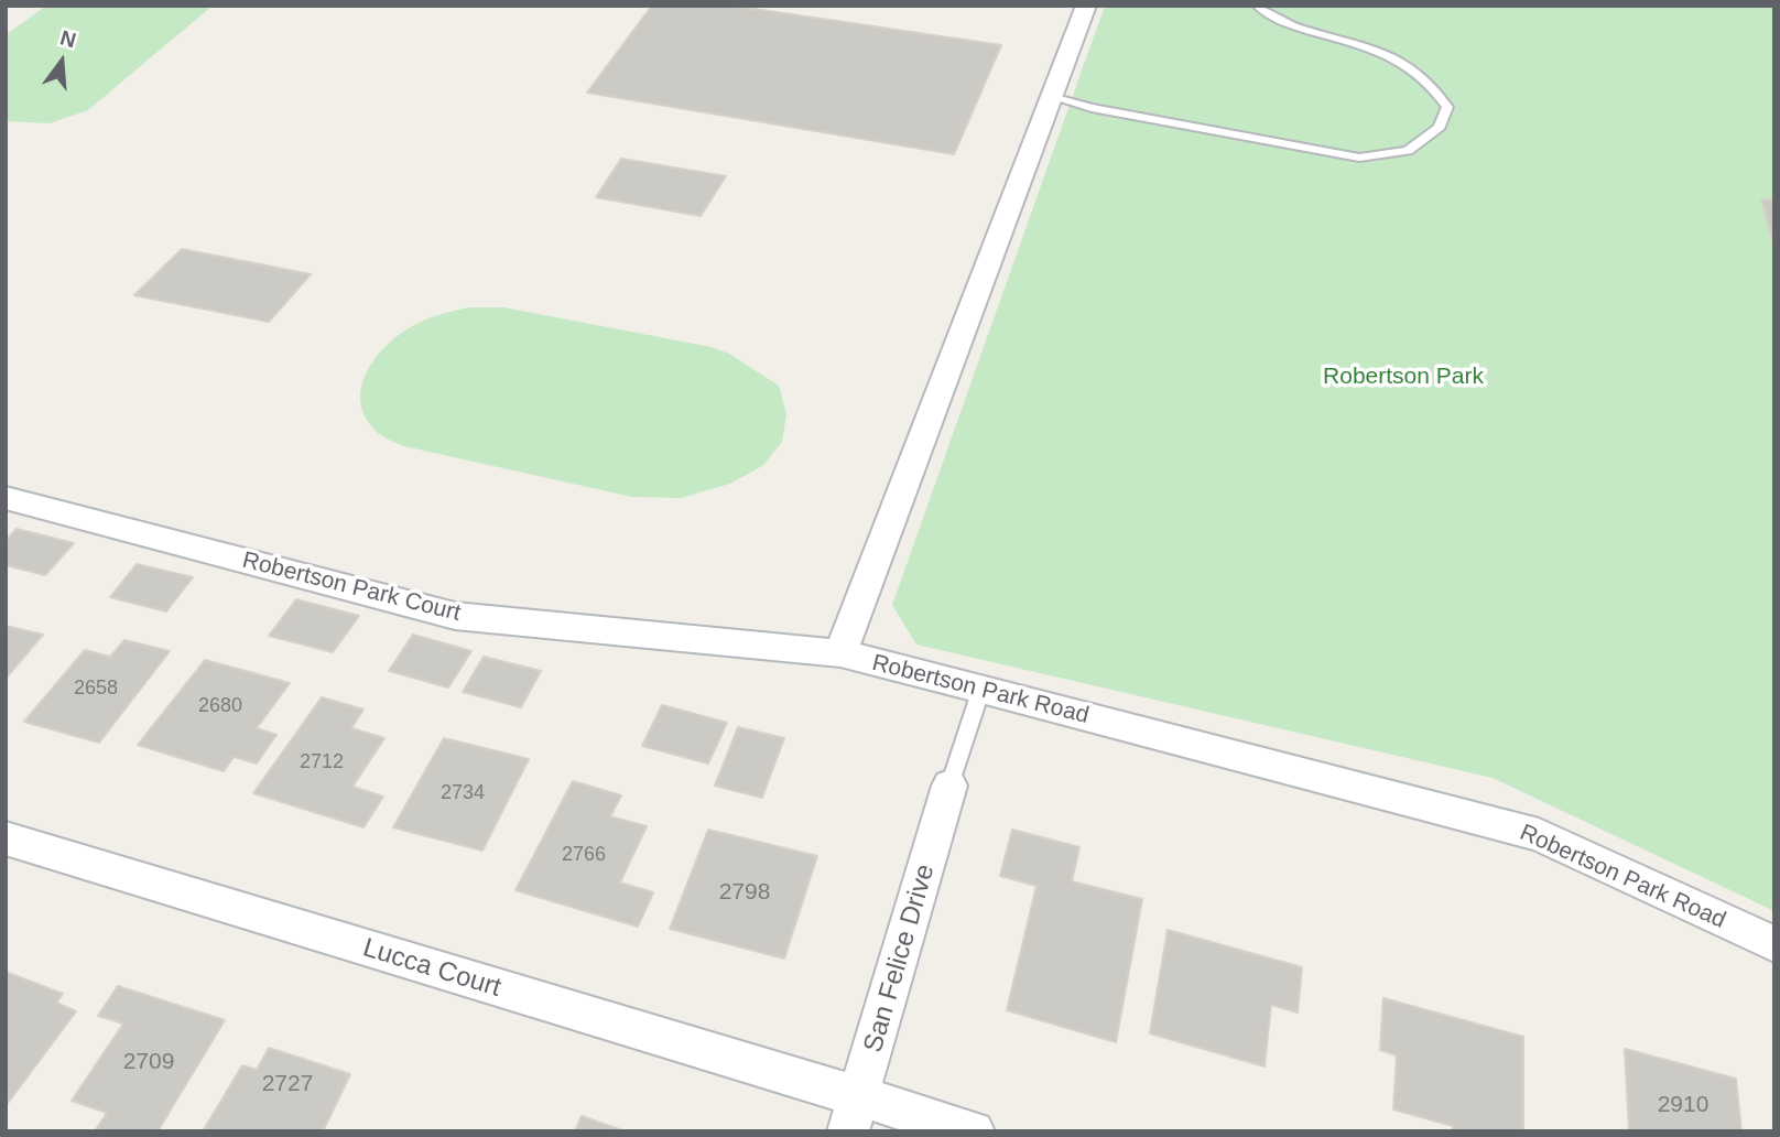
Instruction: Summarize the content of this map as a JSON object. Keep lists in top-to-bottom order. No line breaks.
{"streets":{"street":["Robertson Park Court","Robertson Park Road","San Felice Drive","Lucca Court"]},"crossings":[["Robertson Park Court","Robertson Park Road"],["San Felice Drive","Lucca Court"]],"parks":["Robertson Park"],"house_numbers":["2658","2680","2712","2734","2766","2798","2709","2727","2910"],"north":"top"}
